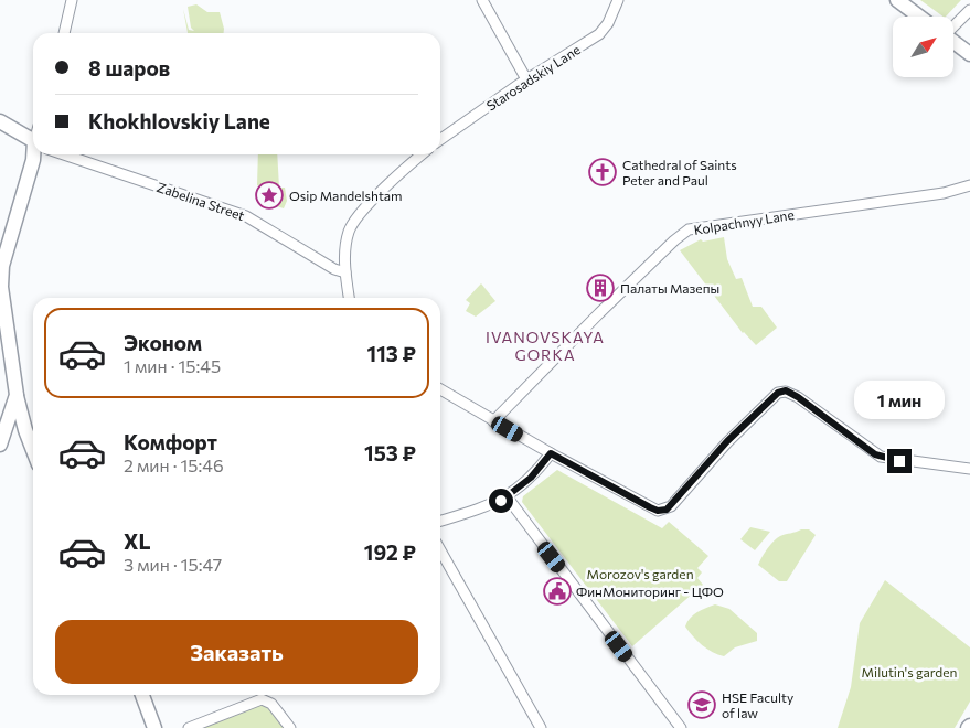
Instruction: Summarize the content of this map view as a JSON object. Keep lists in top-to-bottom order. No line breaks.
{"streets":{"street":["Starosadskiy Lane","Zabelina Street","Kolpachnyy Lane"]},"districts":["IVANOVSKAYA GORKA"],"parks":["Morozov's garden","Milutin's garden"],"places":{"church":["Cathedral of Saints Peter and Paul"],"place":["Osip Mandelshtam"],"building":["Палаты Мазепы"],"public building":["ФинМониторинг - ЦФО"],"school or university":["HSE Faculty of law"]},"north":"top right","page":{"banner":["8 шаров","Khokhlovskiy Lane"],"list":[{"name":"Эконом","note":"1 мин · 15:45","value":"113 ₽"},{"name":"Комфорт","note":"2 мин · 15:46","value":"153 ₽"},{"name":"XL","note":"3 мин · 15:47","value":"192 ₽"}],"bubble":"1 мин","buttons":"Заказать"}}
